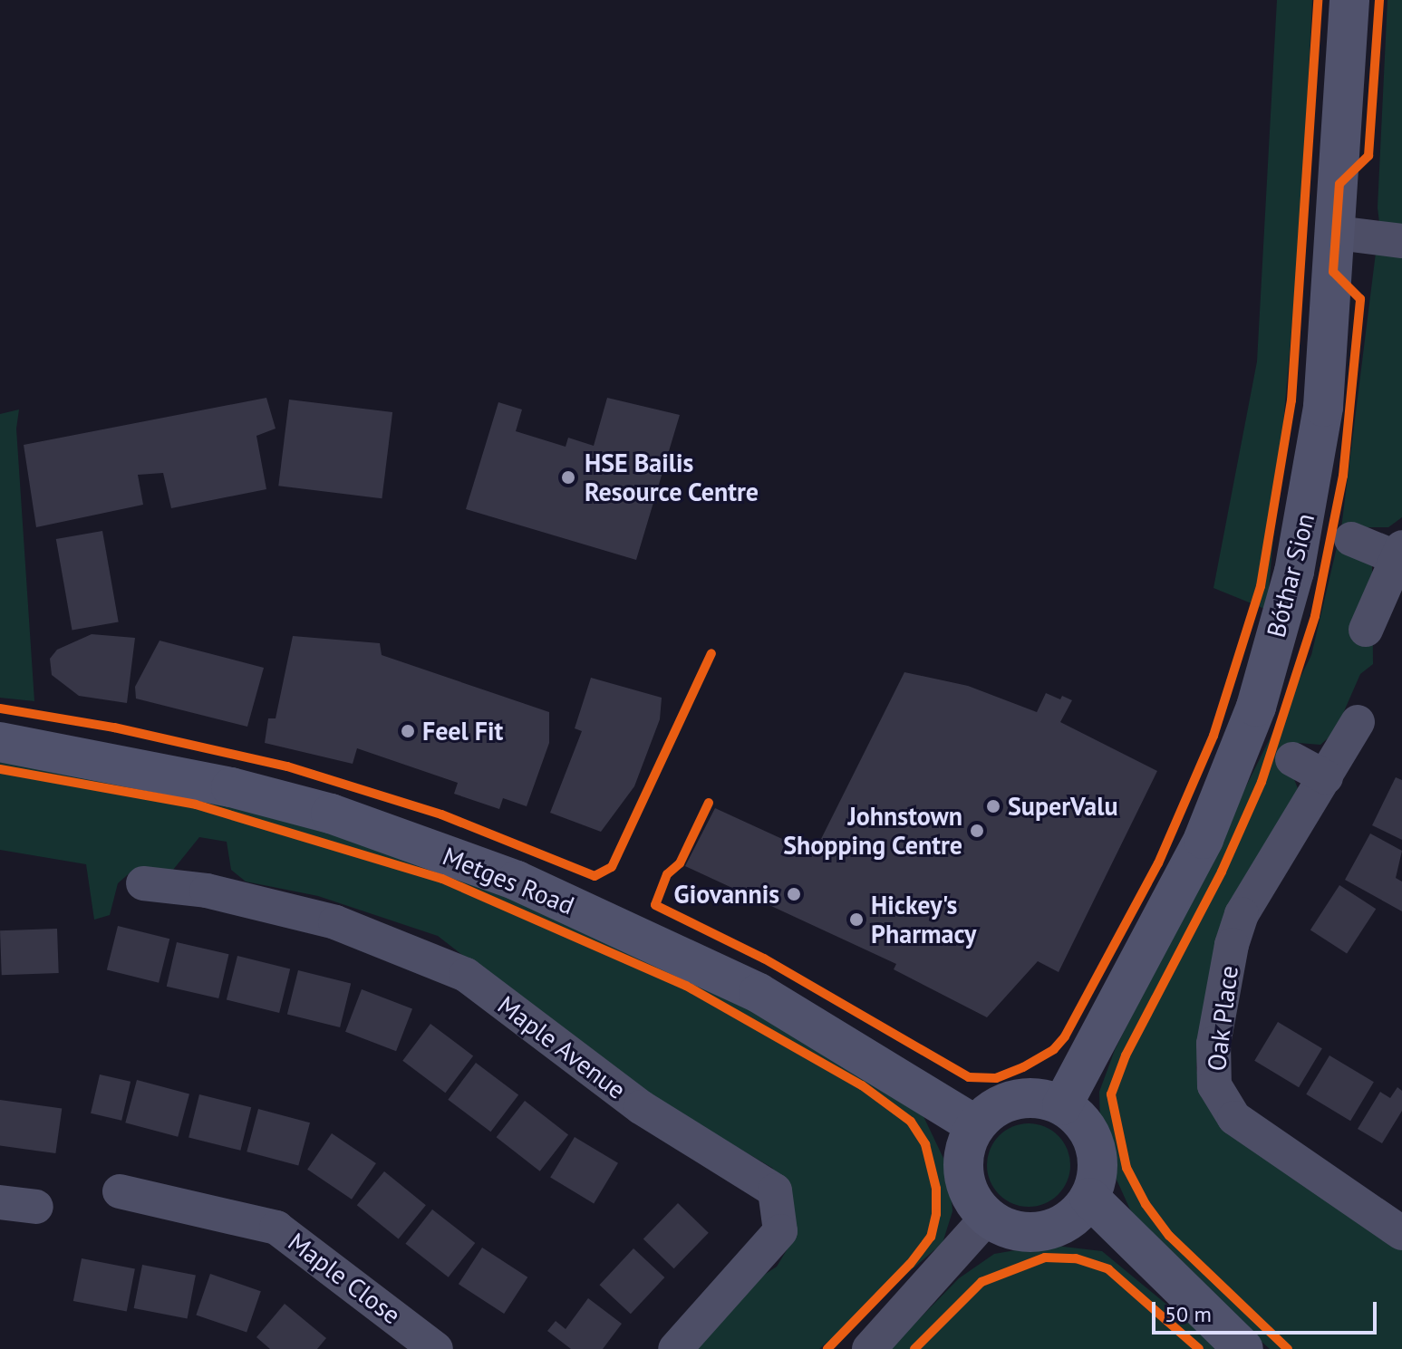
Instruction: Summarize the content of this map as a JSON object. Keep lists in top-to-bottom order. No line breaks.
{"streets":{"street":["Bóthar Sion","Metges Road","Oak Place","Maple Avenue","Maple Close"]},"crossings":[["Bóthar Sion","Metges Road"]],"places":["HSE Bailis Resource Centre","Feel Fit","SuperValu","Johnstown Shopping Centre","Giovannis","Hickey's Pharmacy"],"scale_bar":"50 m"}
